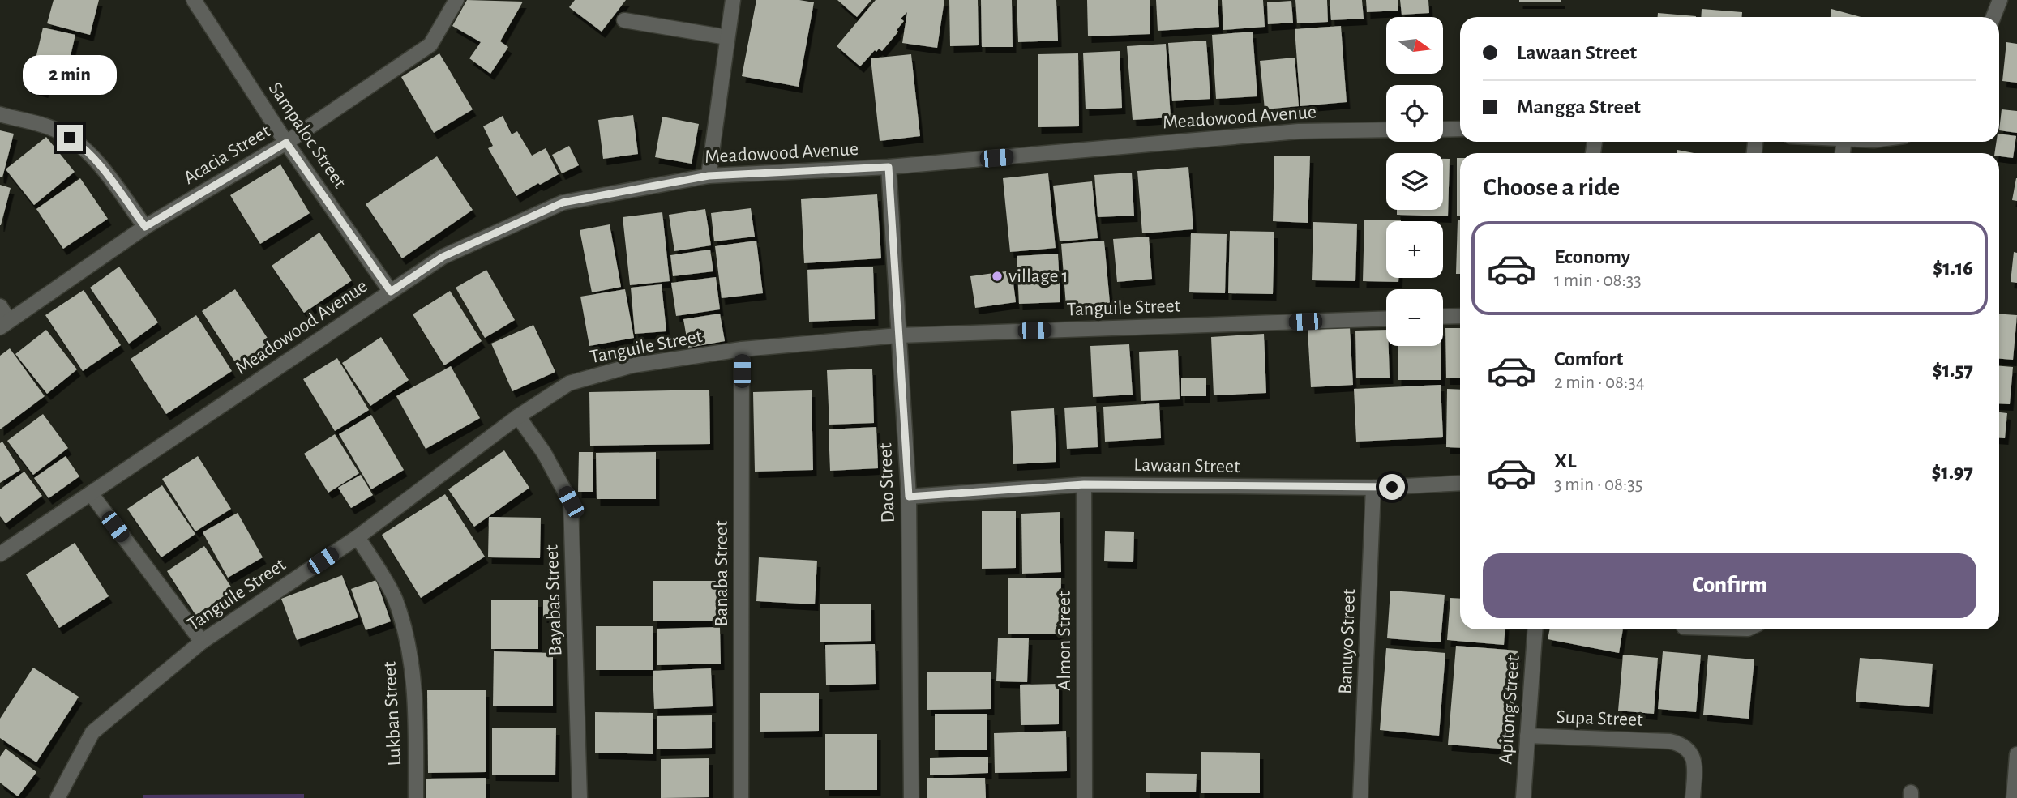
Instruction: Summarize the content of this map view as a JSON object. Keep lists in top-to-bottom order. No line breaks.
{"streets":{"street":["Meadowood Avenue","Sampaloc Street","Acacia Street","Tanguile Street","Lawaan Street","Dao Street","Banaba Street","Bayabas Street","Almon Street","Banuyo Street","Apitong Street","Lukban Street","Supa Street"]},"crossings":[["Meadowood Avenue","Sampaloc Street"],["Meadowood Avenue","Dao Street"],["Sampaloc Street","Acacia Street"],["Tanguile Street","Dao Street"],["Tanguile Street","Banaba Street"],["Tanguile Street","Bayabas Street"],["Tanguile Street","Lukban Street"],["Lawaan Street","Dao Street"],["Lawaan Street","Almon Street"],["Lawaan Street","Banuyo Street"],["Apitong Street","Supa Street"]],"places":["village 1"],"north":"right","page":{"map_buttons":["+","−"],"banner":["Lawaan Street","Mangga Street"],"bubble":"2 min","heading":"Choose a ride","list":[{"name":"Economy","note":"1 min · 08:33","value":"$1.16"},{"name":"Comfort","note":"2 min · 08:34","value":"$1.57"},{"name":"XL","note":"3 min · 08:35","value":"$1.97"}],"buttons":"Confirm"}}
